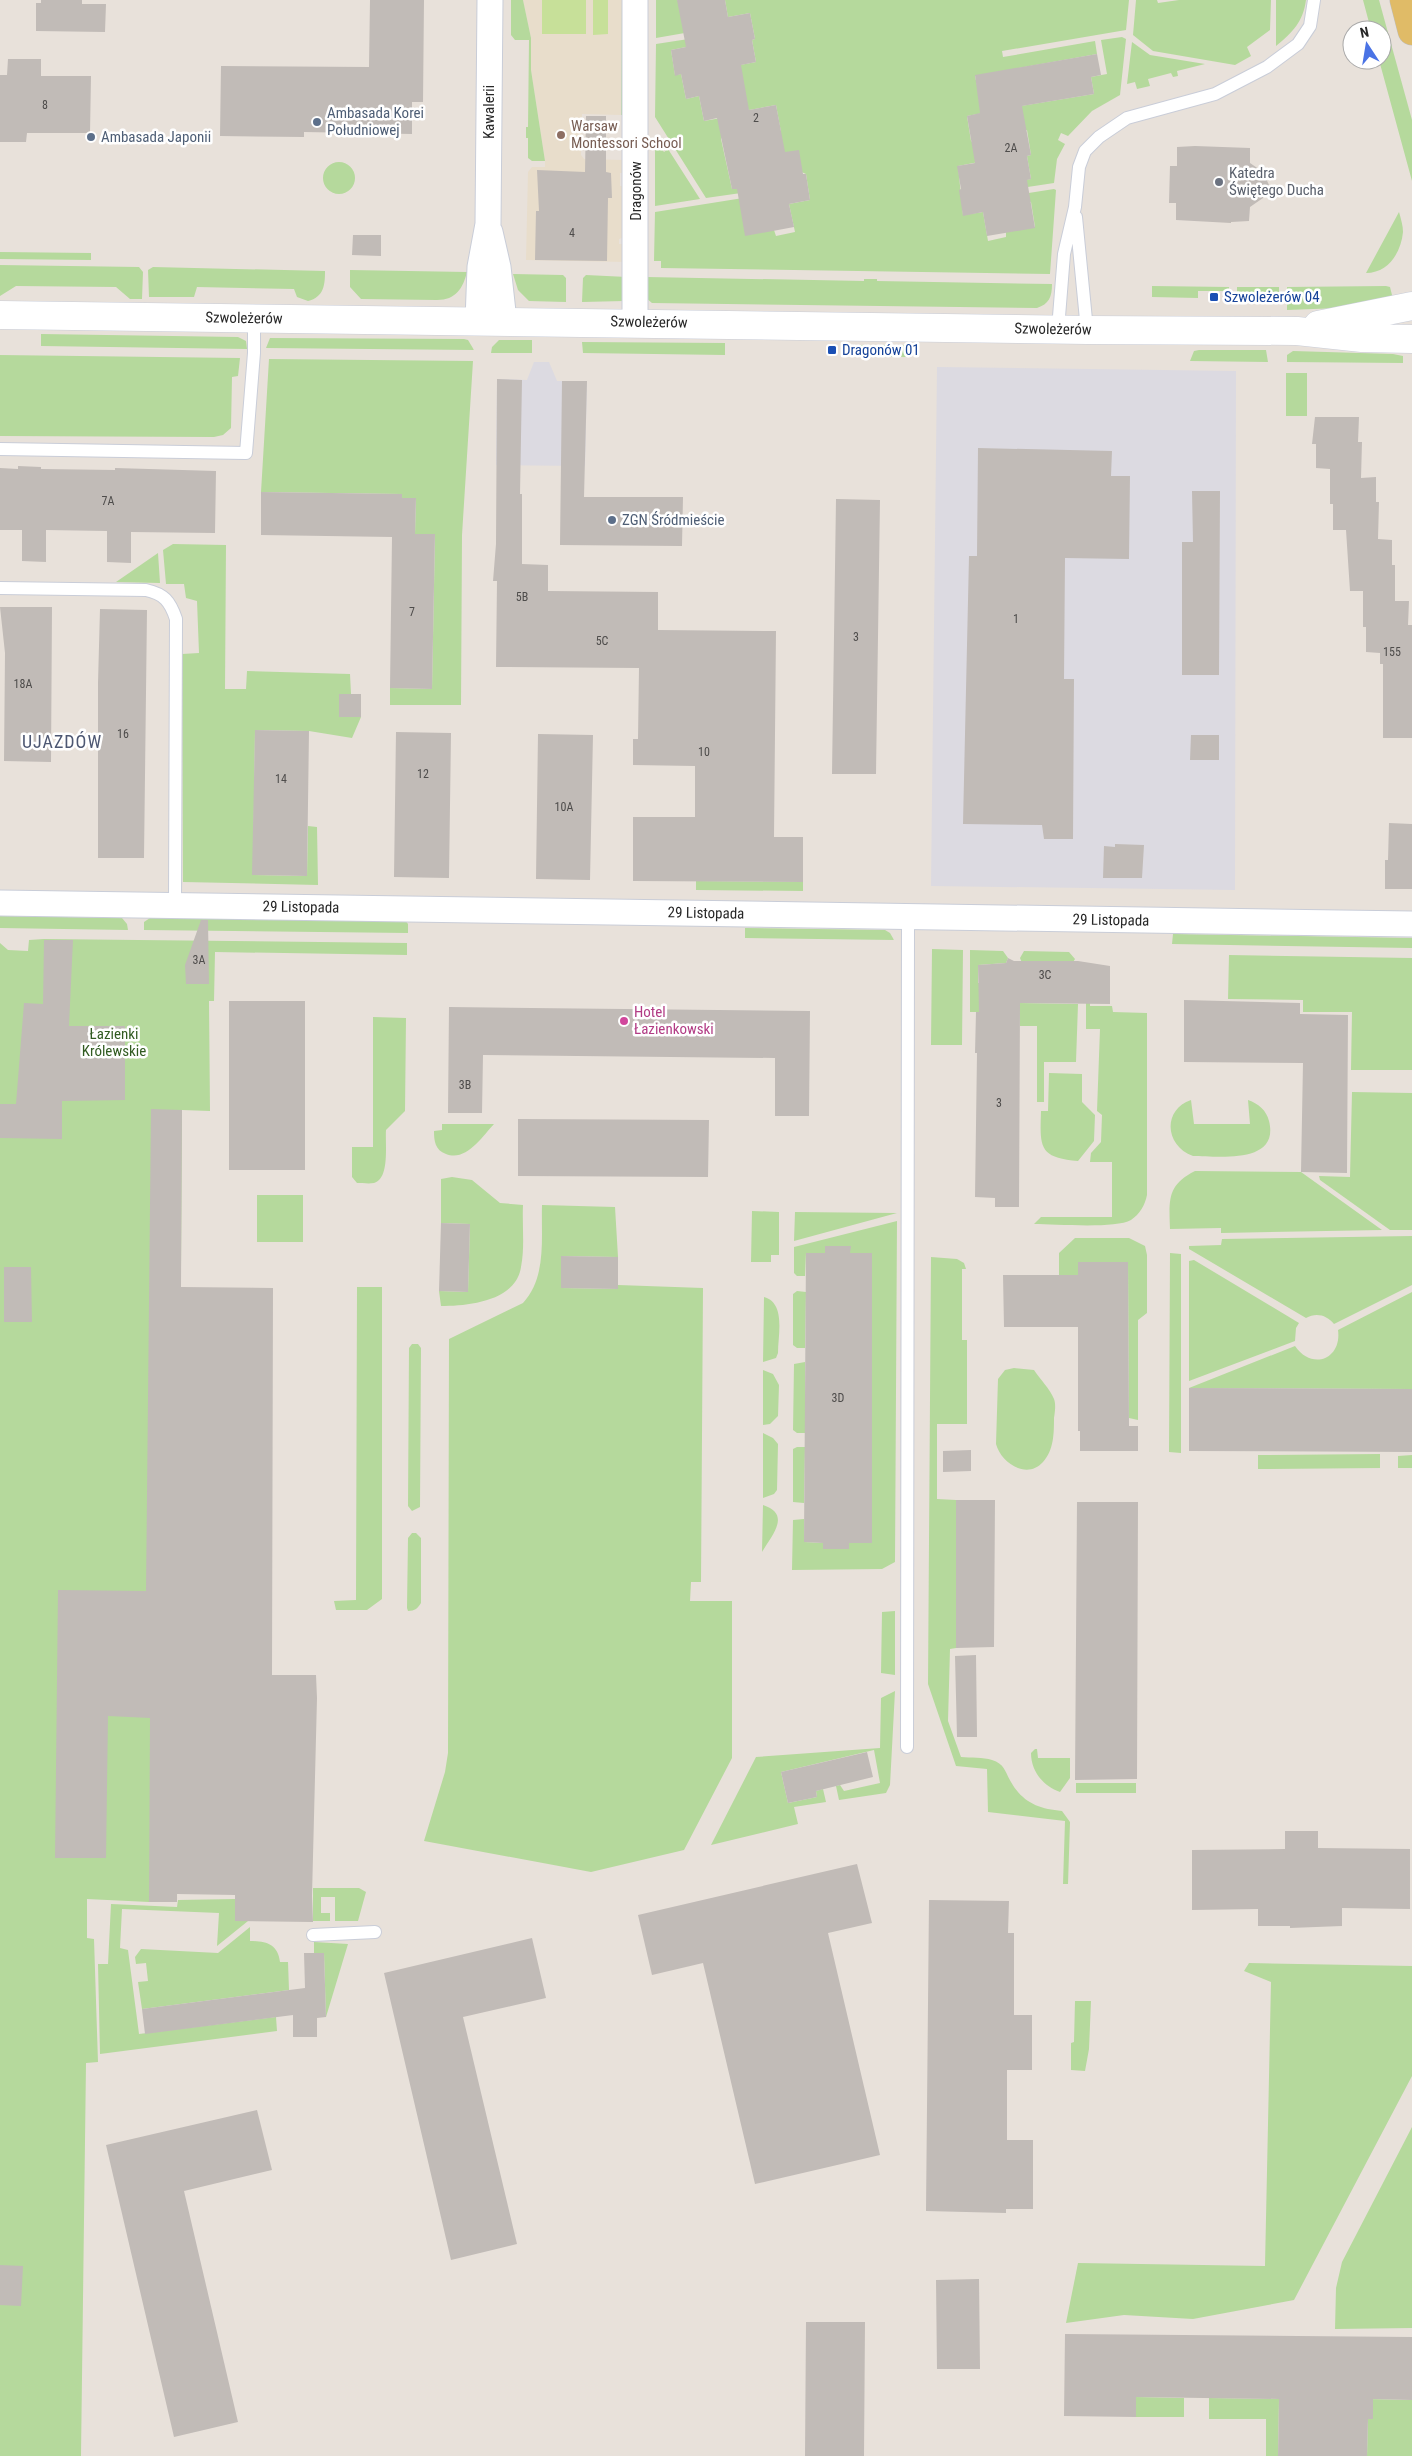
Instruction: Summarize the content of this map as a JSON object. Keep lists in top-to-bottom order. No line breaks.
{"streets":{"street":["Kawalerii","Dragonów","Szwoleżerów","29 Listopada"]},"crossings":[["Kawalerii","Szwoleżerów"],["Dragonów","Szwoleżerów"]],"districts":["UJAZDÓW"],"parks":["Łazienki Królewskie"],"places":{"other":["Ambasada Korei Południowej","Warsaw Montessori School","Ambasada Japonii","Katedra Świętego Ducha","ZGN Śródmieście","Hotel Łazienkowski"],"transit":["Szwoleżerów 04","Dragonów 01"]},"house_numbers":["8","2","2A","4","7A","5B","7","1","3","5C","155","18A","16","10","12","14","10A","3A","3C","3B","3","3D"],"north":"top"}
